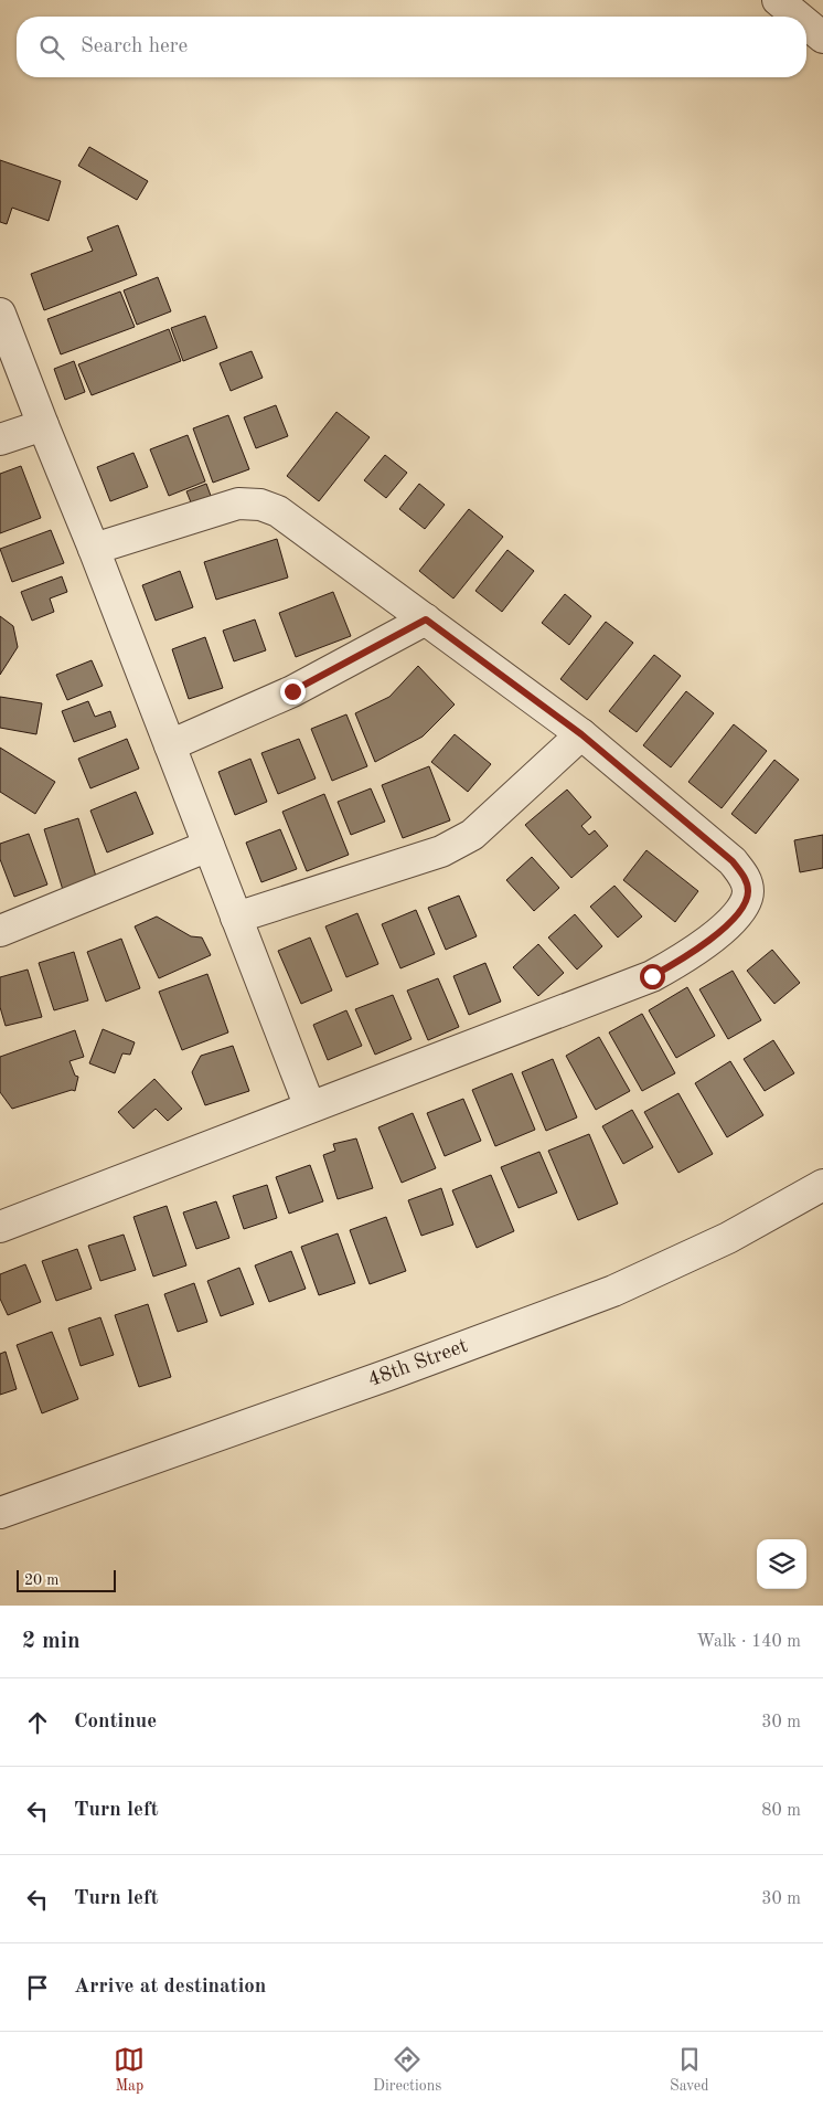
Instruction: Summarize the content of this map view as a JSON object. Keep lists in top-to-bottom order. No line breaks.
{"streets":{"street":["48th Street"]},"scale_bar":"20 m","page":{"search":"Search here","scale":"20 m","heading":["2 min","Walk · 140 m"],"list":[["Continue","30 m"],["Turn left","80 m"],["Turn left","30 m"],"Arrive at destination"],"nav":["Map","Directions","Saved"]}}
